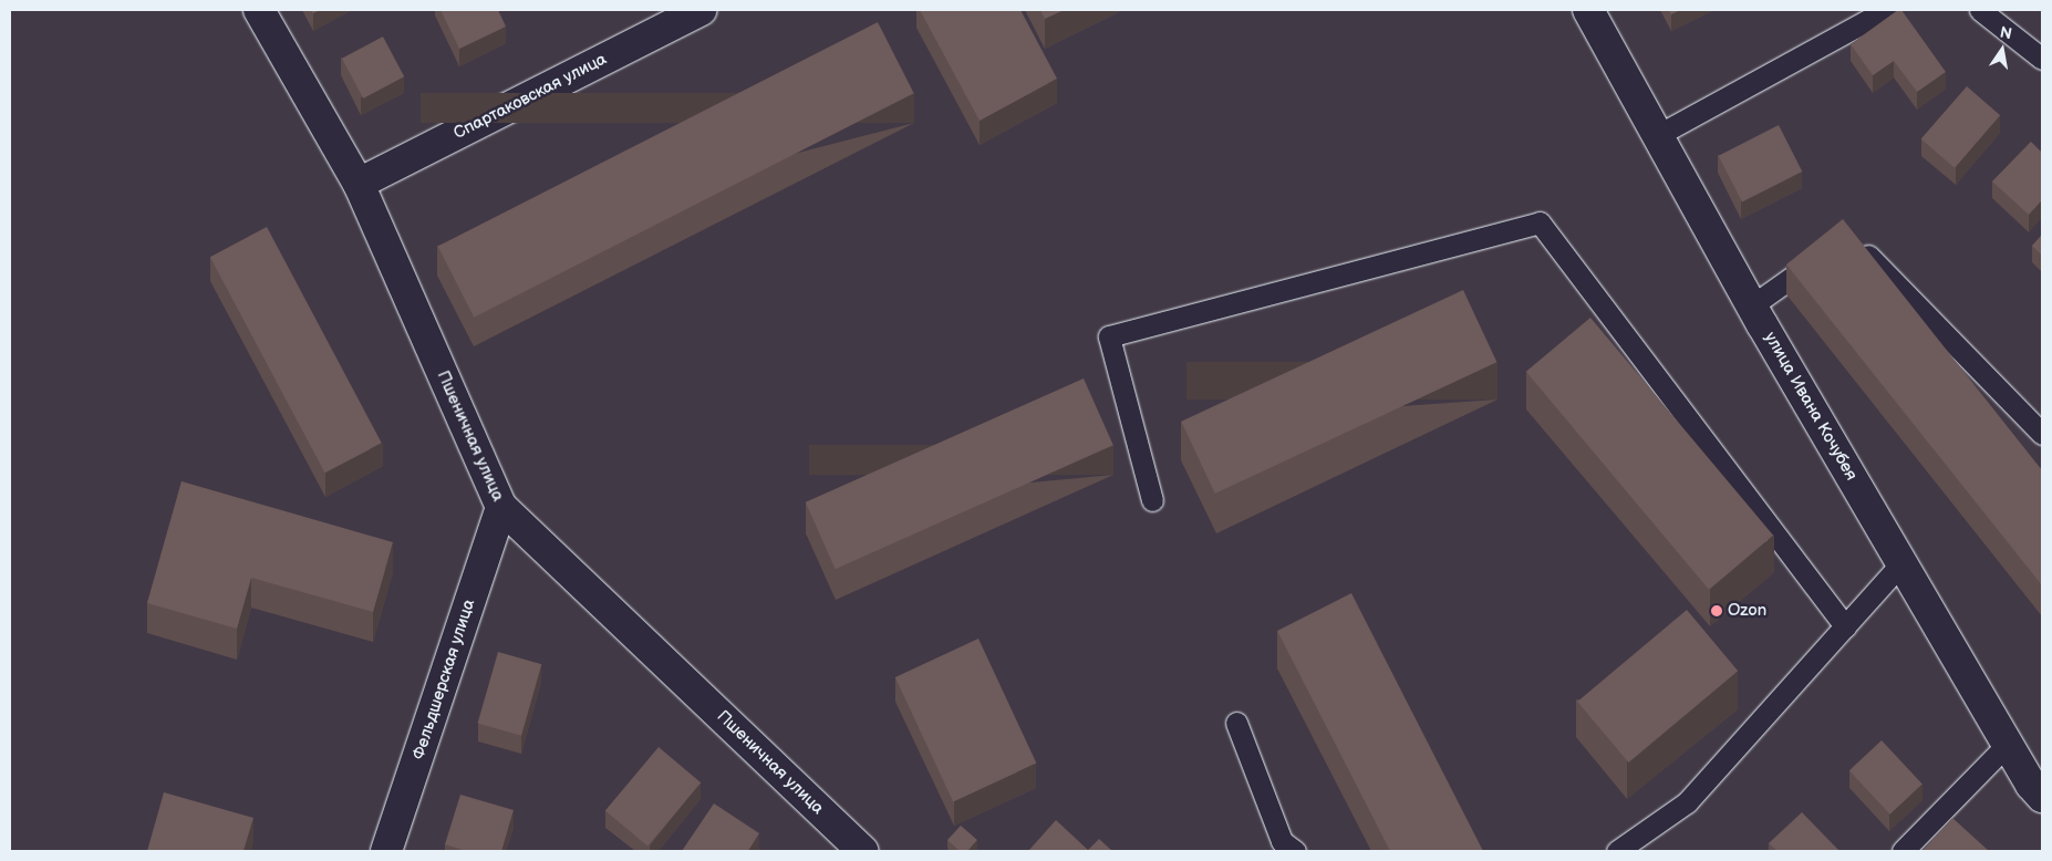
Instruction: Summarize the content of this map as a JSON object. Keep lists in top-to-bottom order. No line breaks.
{"streets":{"street":["Спартаковская улица","улица Ивана Кочубея","Пшеничная улица","Фельдшерская улица"]},"crossings":[["Спартаковская улица","Пшеничная улица"],["Пшеничная улица","Фельдшерская улица"]],"places":["Ozon"],"north":"top"}
